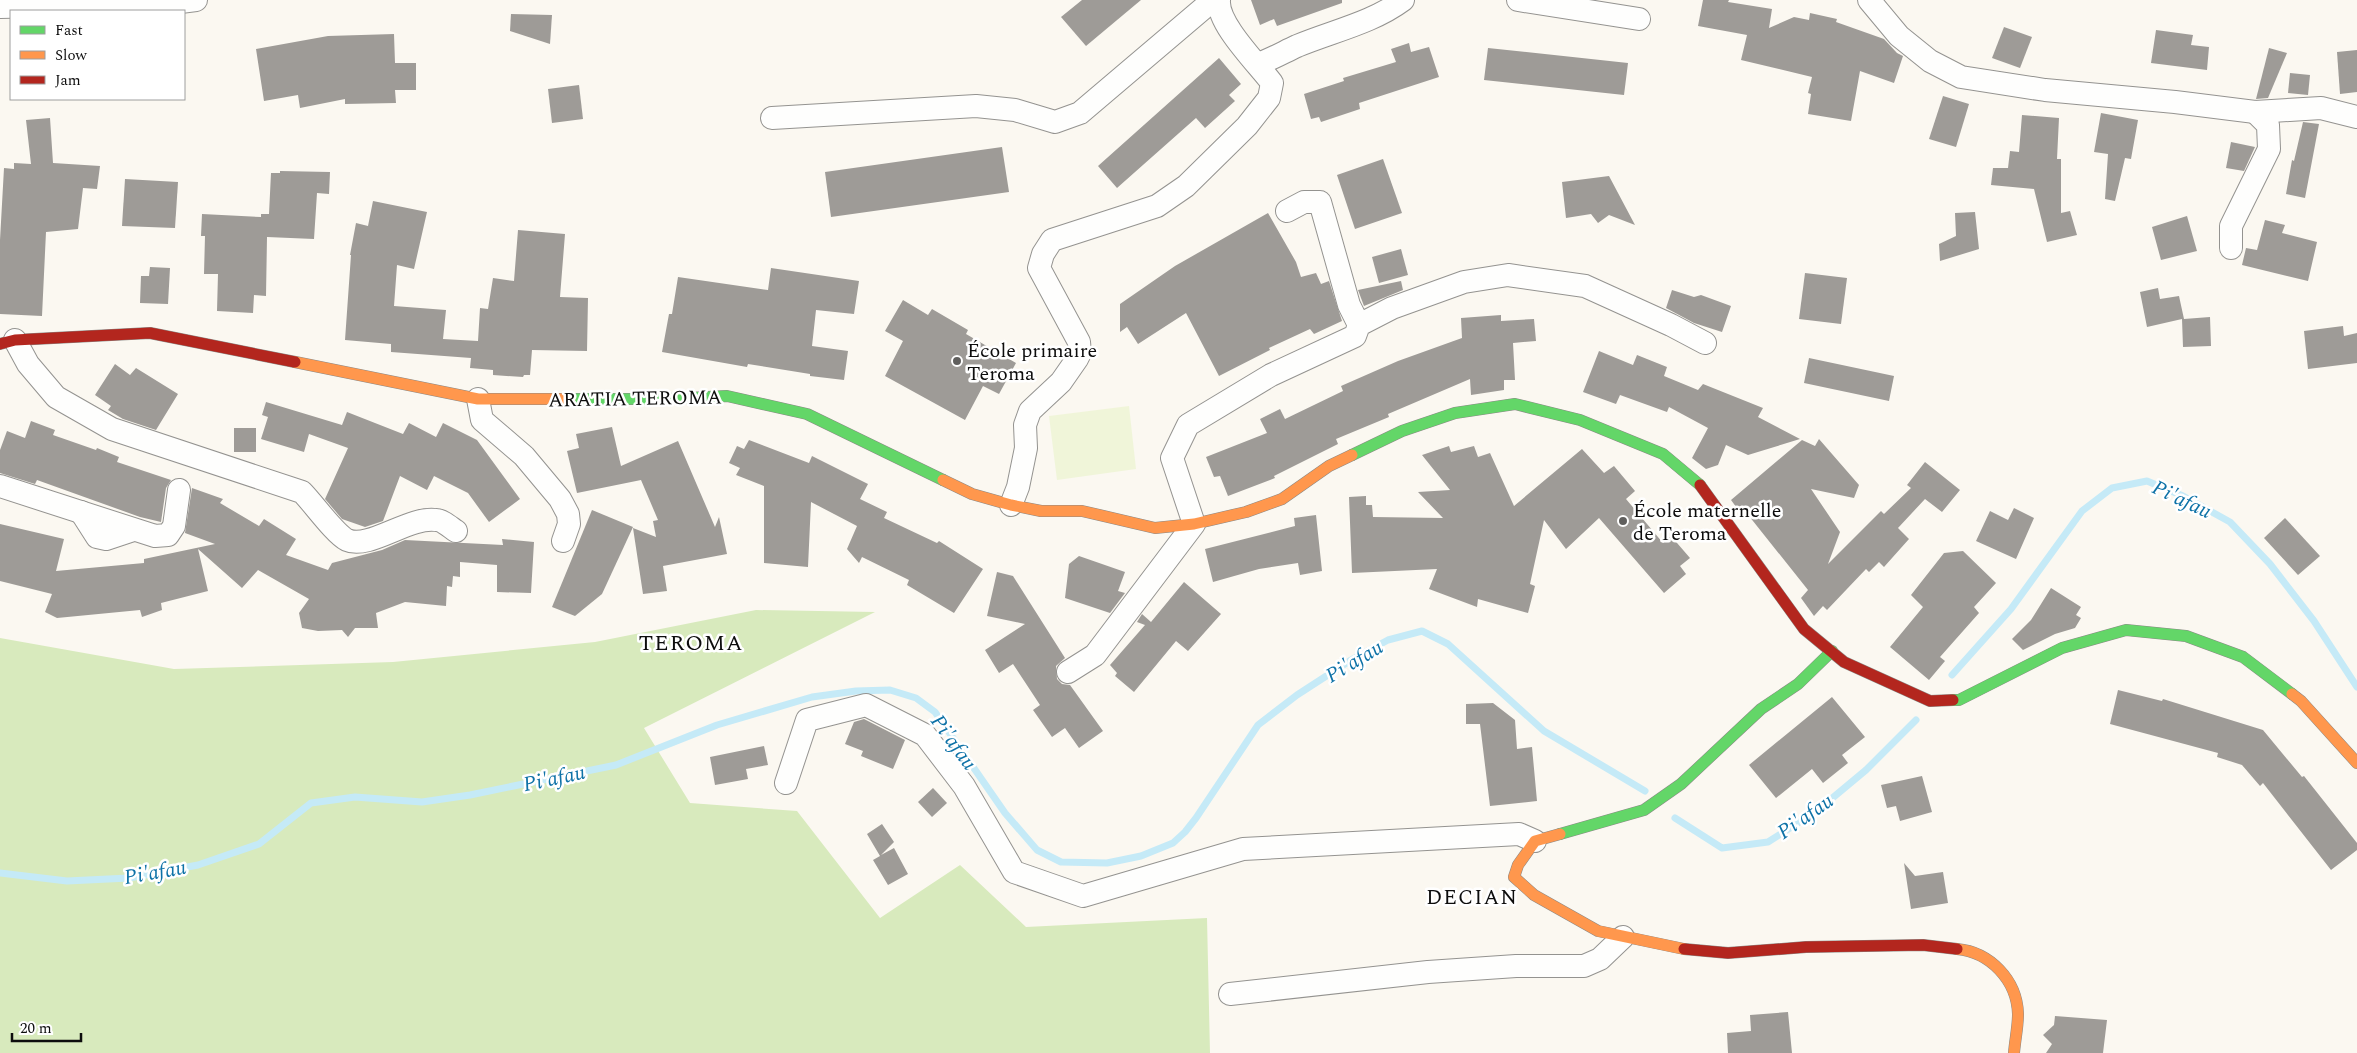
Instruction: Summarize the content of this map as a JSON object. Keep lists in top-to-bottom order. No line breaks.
{"streets":{"main road":["ARATIA TEROMA"]},"districts":["TEROMA","DECIAN"],"water":["Pi'afau"],"places":["École primaire Teroma","École maternelle de Teroma"],"legend":["Fast","Slow","Jam"],"scale_bar":"20 m"}
